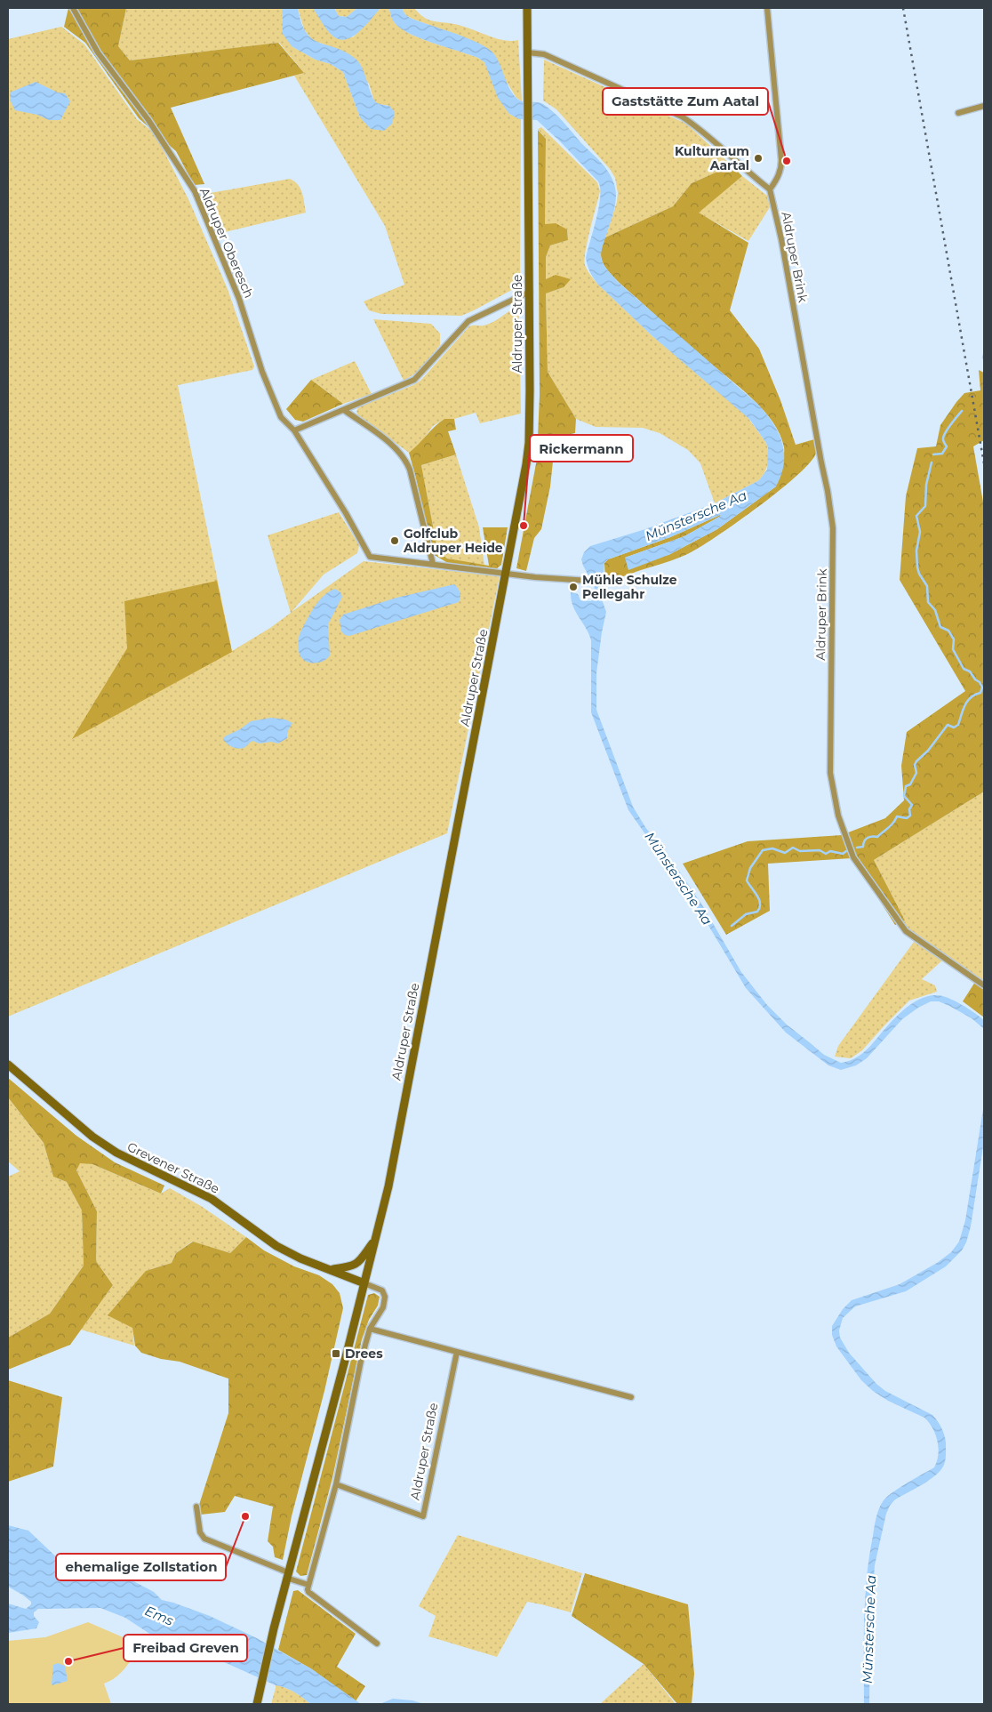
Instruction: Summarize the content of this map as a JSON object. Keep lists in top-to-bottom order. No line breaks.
{"streets":{"main road":["Aldruper Straße","Grevener Straße"],"street":["Aldruper Oberesch","Aldruper Brink"]},"crossings":[["Aldruper Oberesch","Aldruper Straße"],["Aldruper Straße","Grevener Straße"]],"water":["Münstersche Aa","Ems"],"places":{"other":["Kulturraum Aartal","Gaststätte Zum Aatal","Rickermann","Golfclub Aldruper Heide","Mühle Schulze Pellegahr","ehemalige Zollstation","Freibad Greven"],"transit":["Drees"]}}
